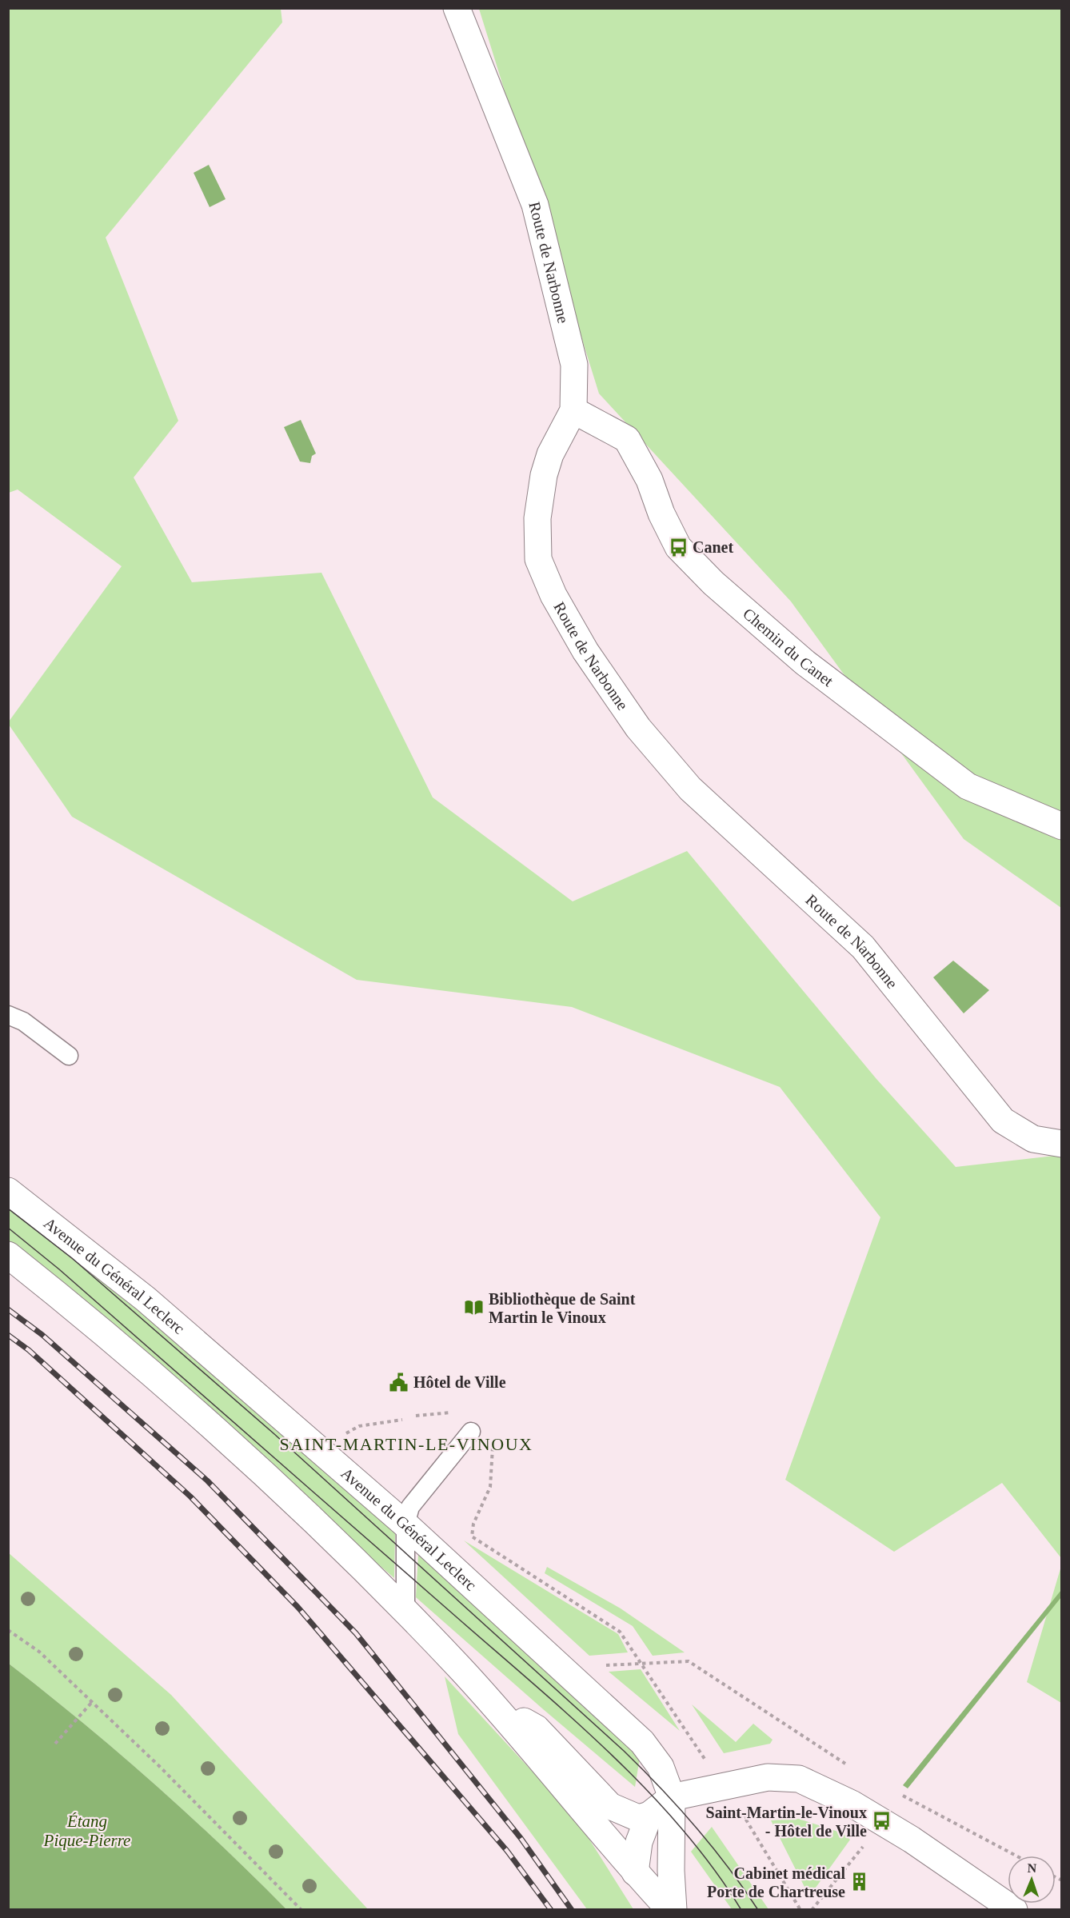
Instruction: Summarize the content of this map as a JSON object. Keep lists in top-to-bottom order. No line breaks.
{"streets":{"street":["Route de Narbonne","Chemin du Canet","Avenue du Général Leclerc"]},"crossings":[["Route de Narbonne","Chemin du Canet"]],"districts":["SAINT-MARTIN-LE-VINOUX"],"water":["Étang Pique-Pierre"],"places":{"bus stop":["Canet","Saint-Martin-le-Vinoux - Hôtel de Ville"],"library":["Bibliothèque de Saint Martin le Vinoux"],"public building":["Hôtel de Ville"],"building":["Cabinet médical Porte de Chartreuse"]},"north":"top"}
